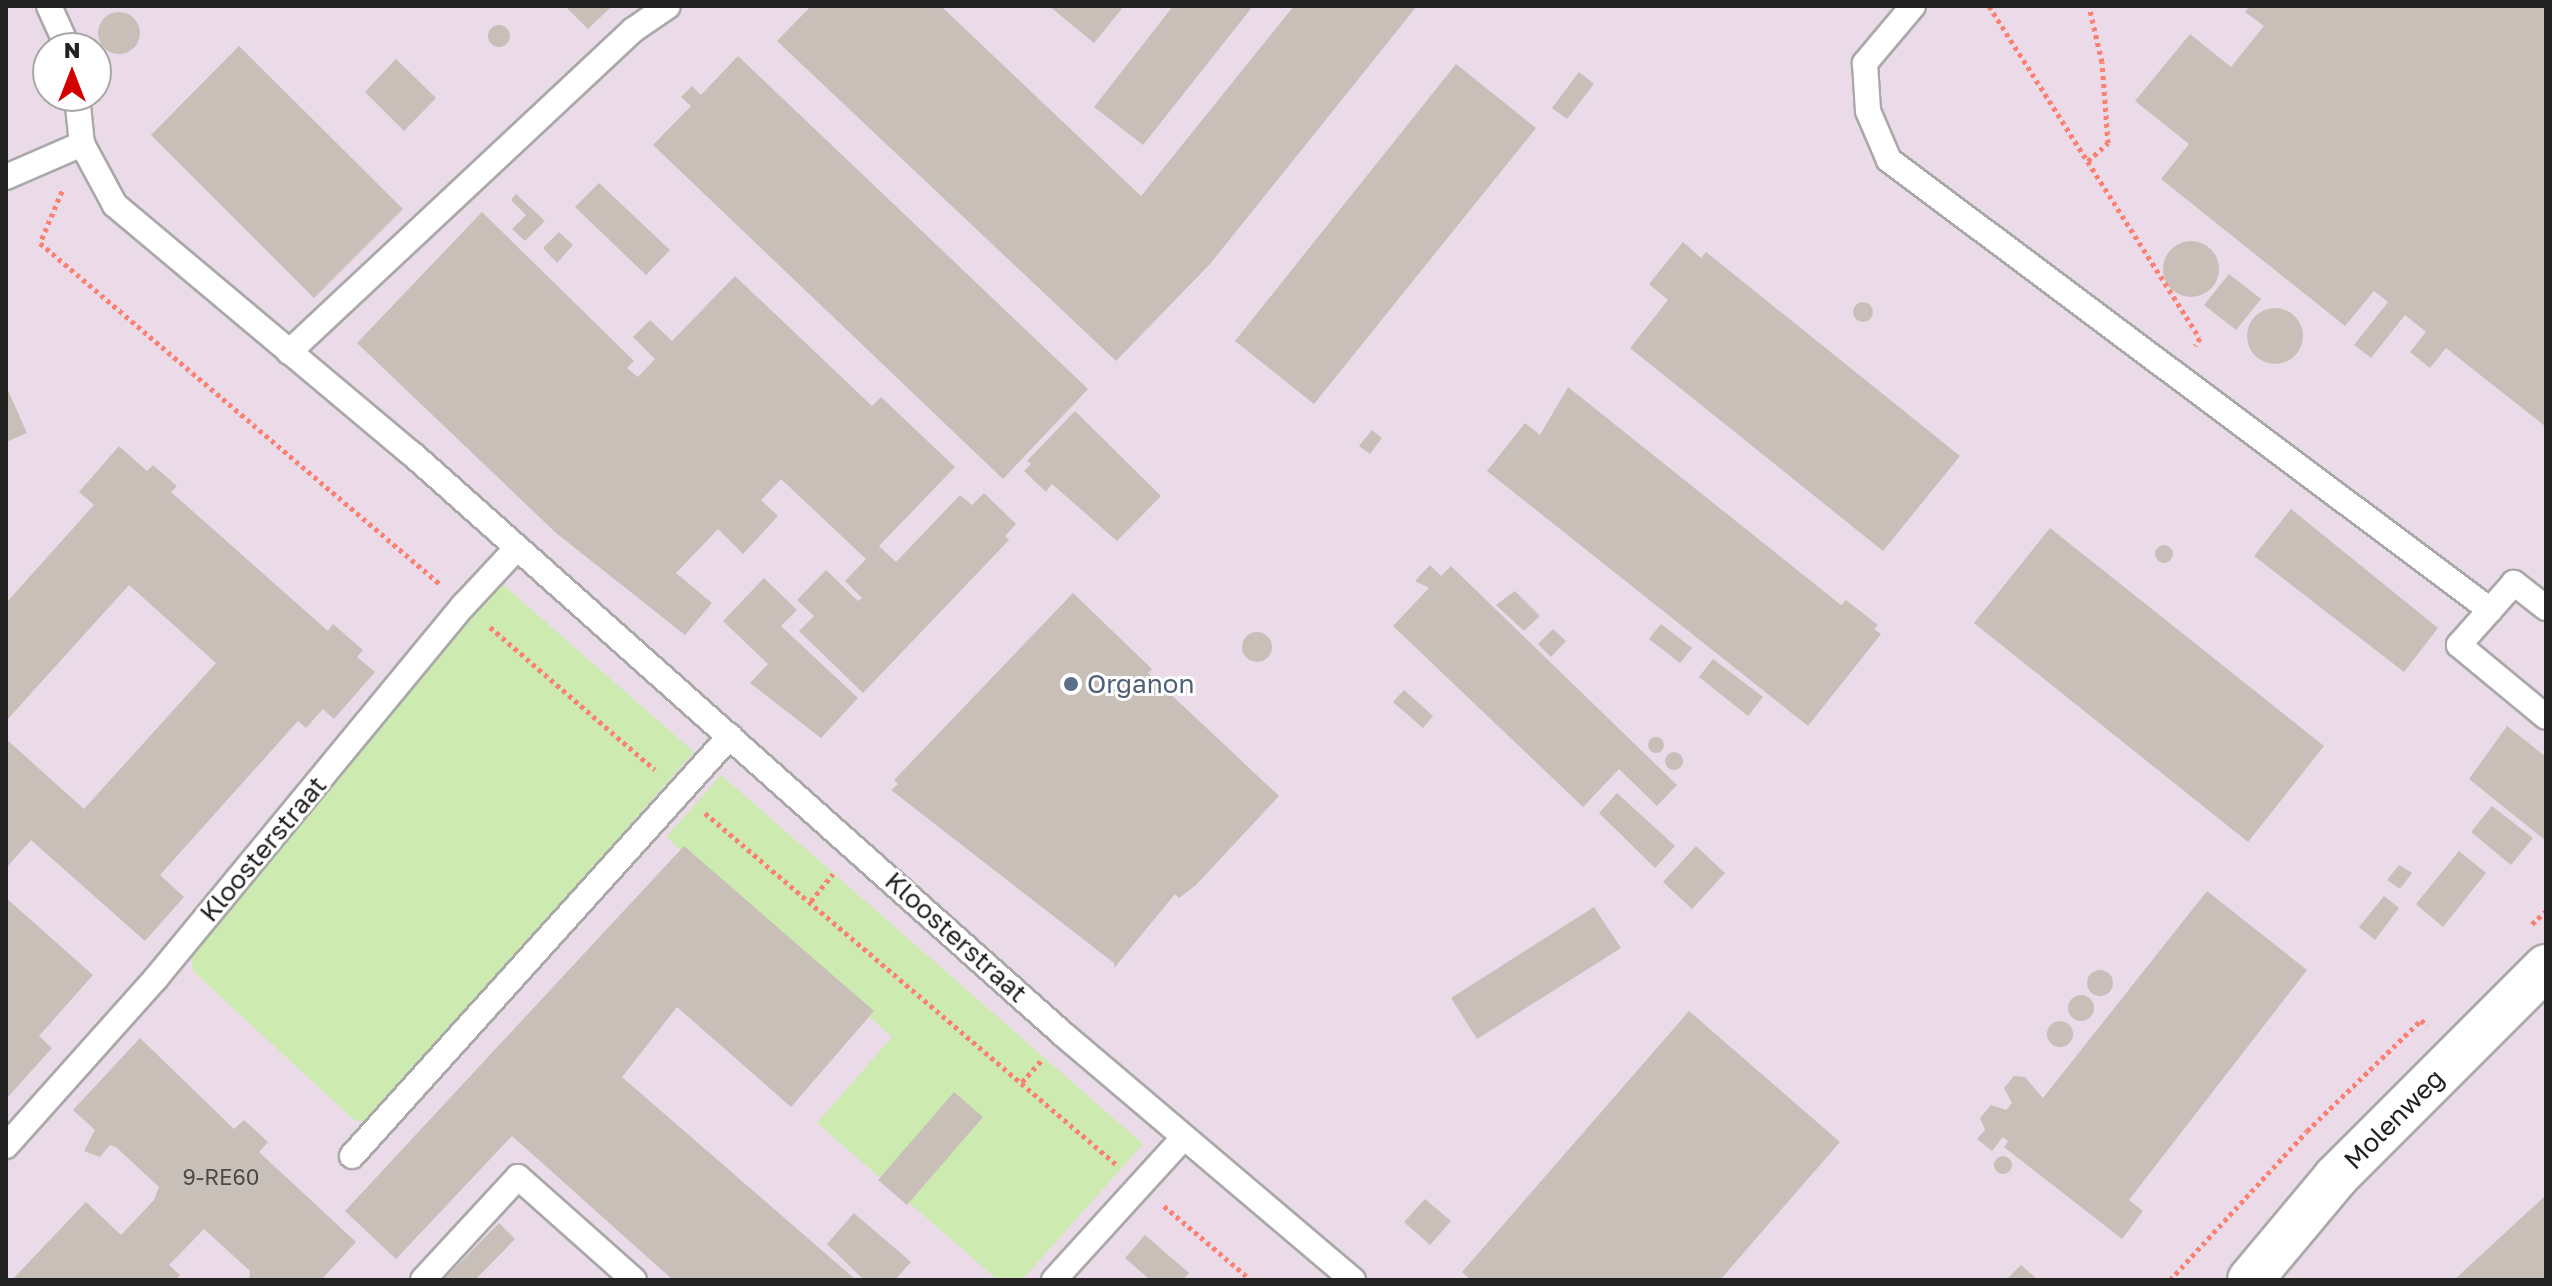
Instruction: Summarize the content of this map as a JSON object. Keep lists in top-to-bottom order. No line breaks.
{"streets":{"street":["Molenweg"],"lane":["Kloosterstraat"]},"places":["Organon"],"house_numbers":["9-RE60"],"north":"top"}
